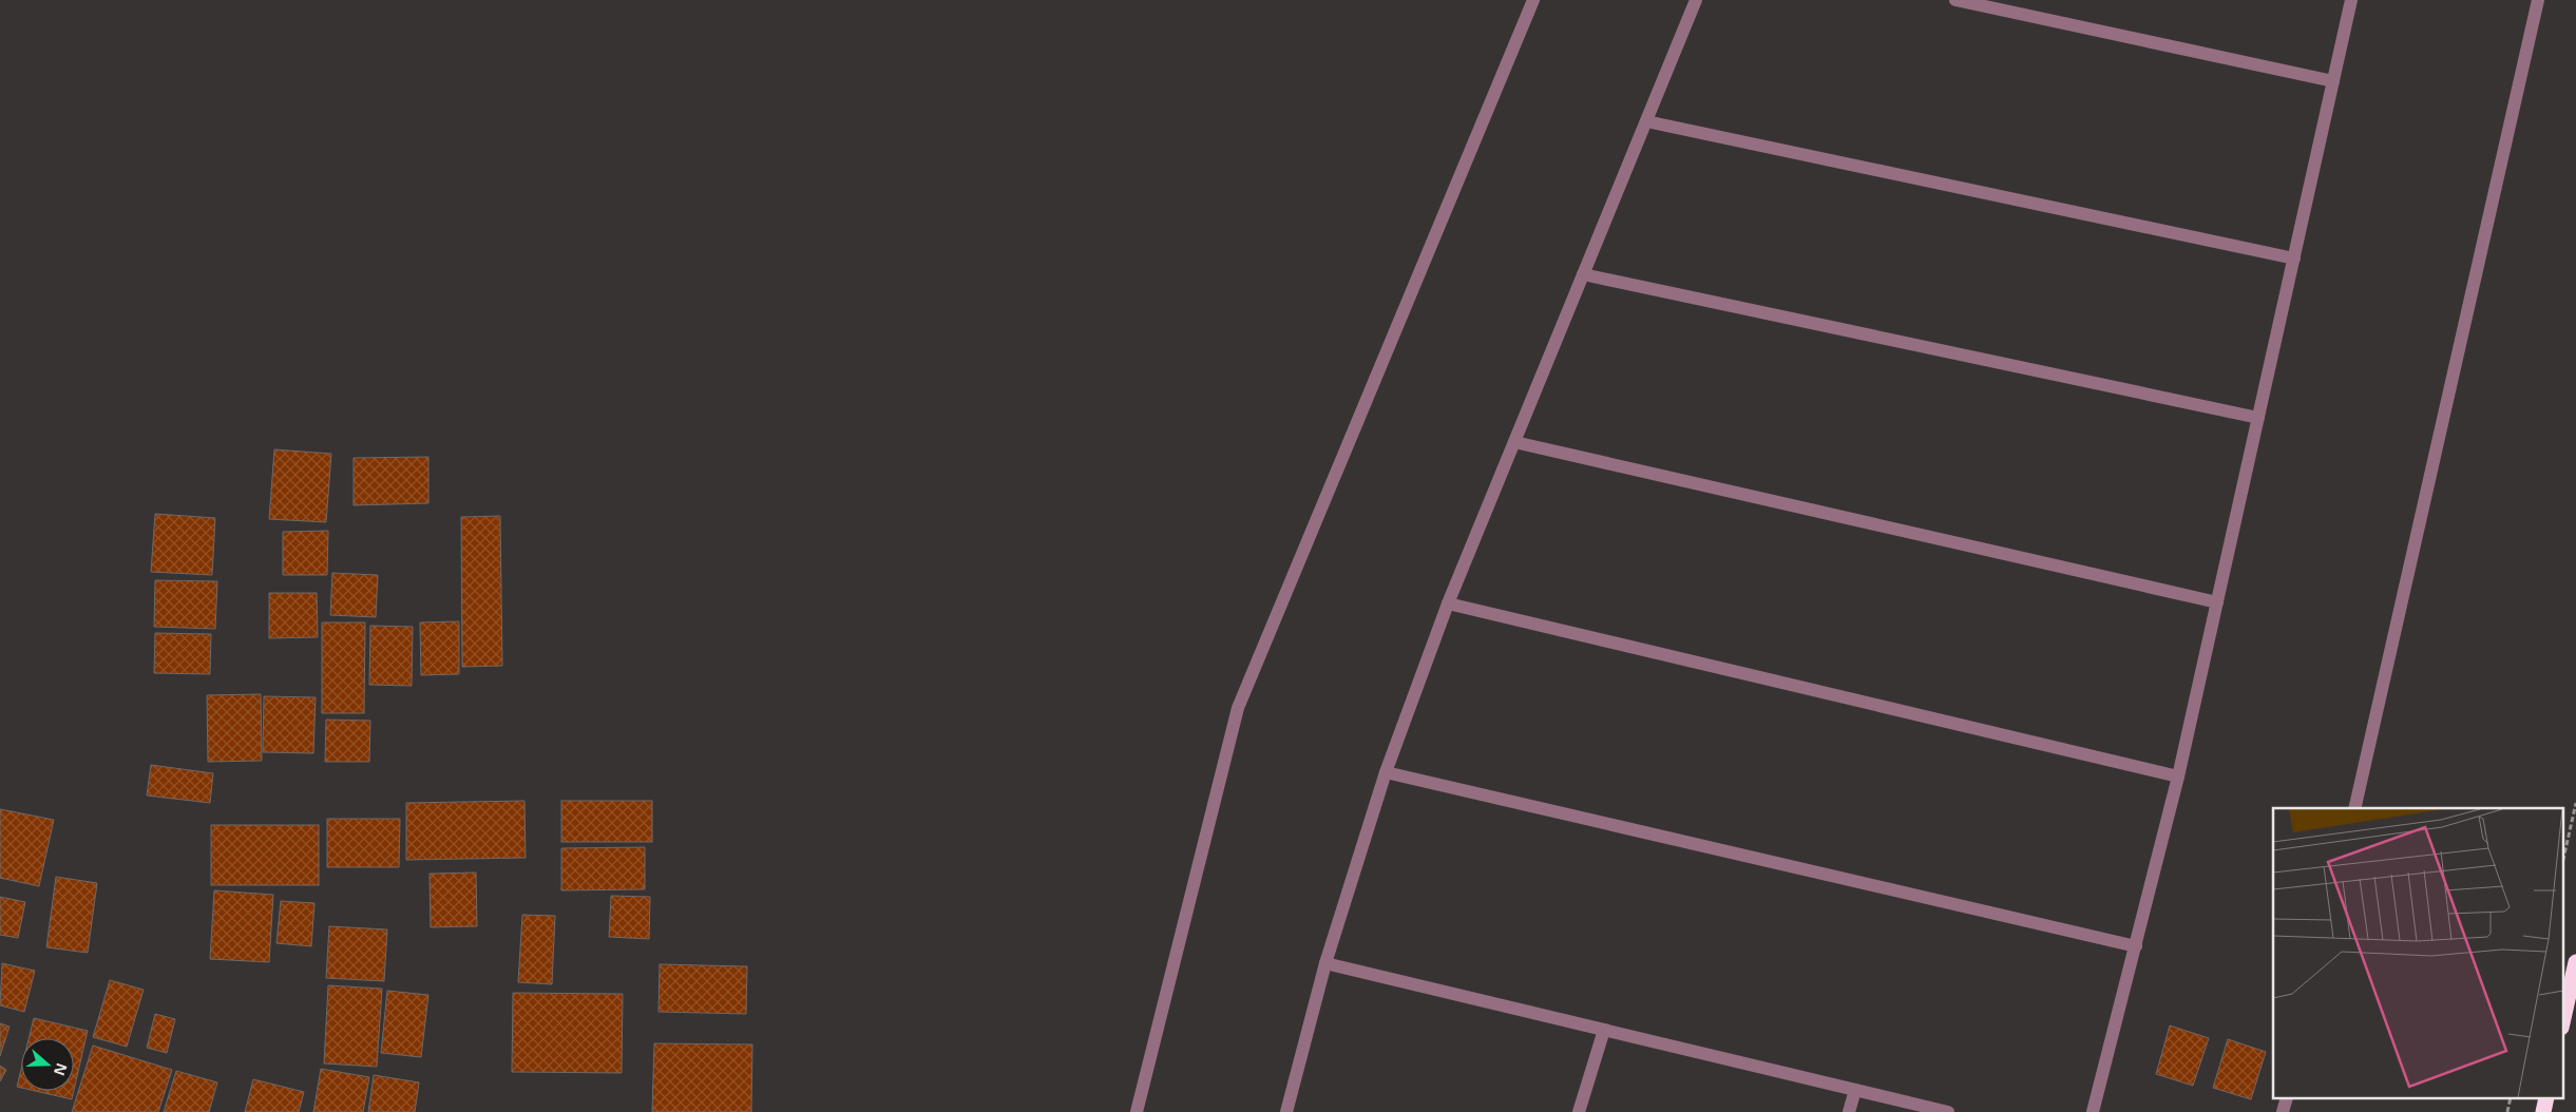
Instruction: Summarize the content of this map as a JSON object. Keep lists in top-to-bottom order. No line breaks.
{"north":"right"}
